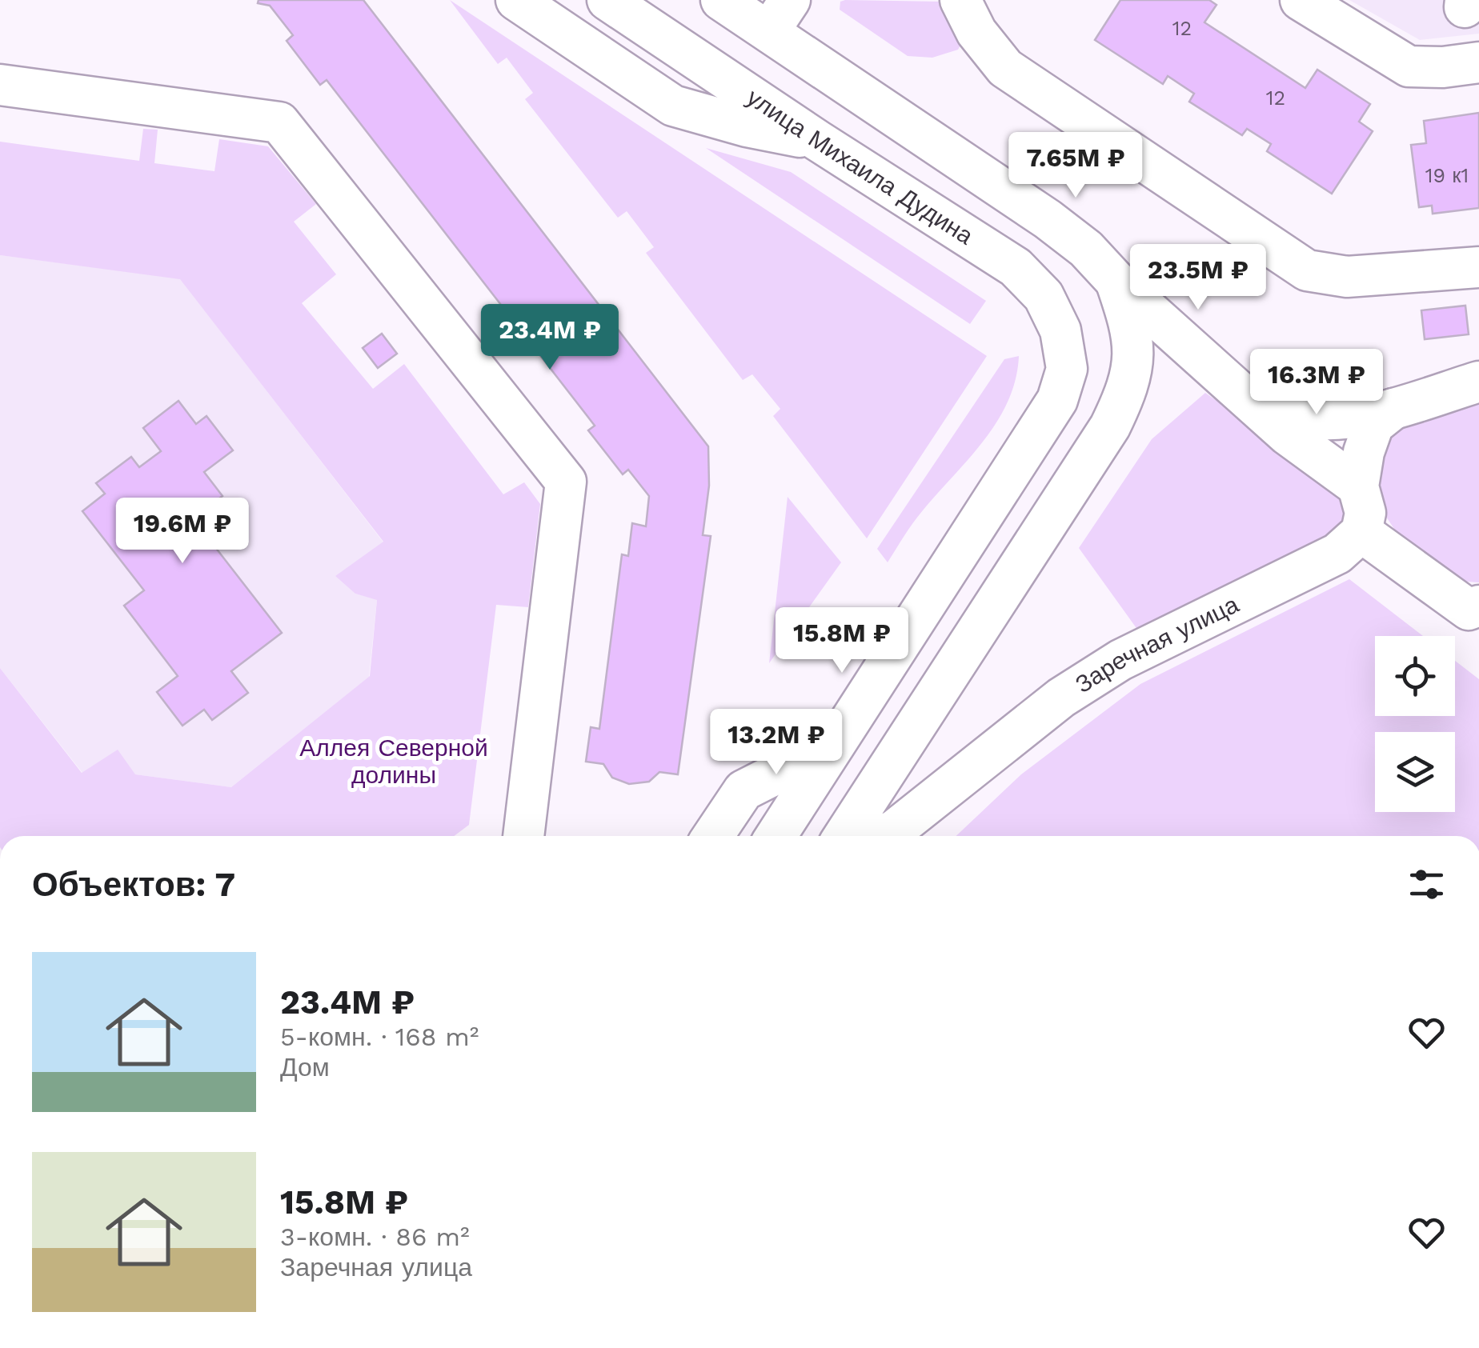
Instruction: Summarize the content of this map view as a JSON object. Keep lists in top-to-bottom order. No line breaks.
{"streets":{"street":["улица Михаила Дудина","Заречная улица"]},"parks":["Аллея Северной долины"],"house_numbers":["12","12","19 к1"],"page":{"price":["7.65M ₽","23.5M ₽","23.4M ₽","16.3M ₽","19.6M ₽","15.8M ₽","13.2M ₽"],"heading":"Объектов: 7","list":[{"name":"23.4M ₽","note":"5-комн. · 168 m² · Дом"},{"name":"15.8M ₽","note":"3-комн. · 86 m² · Заречная улица"}]}}
